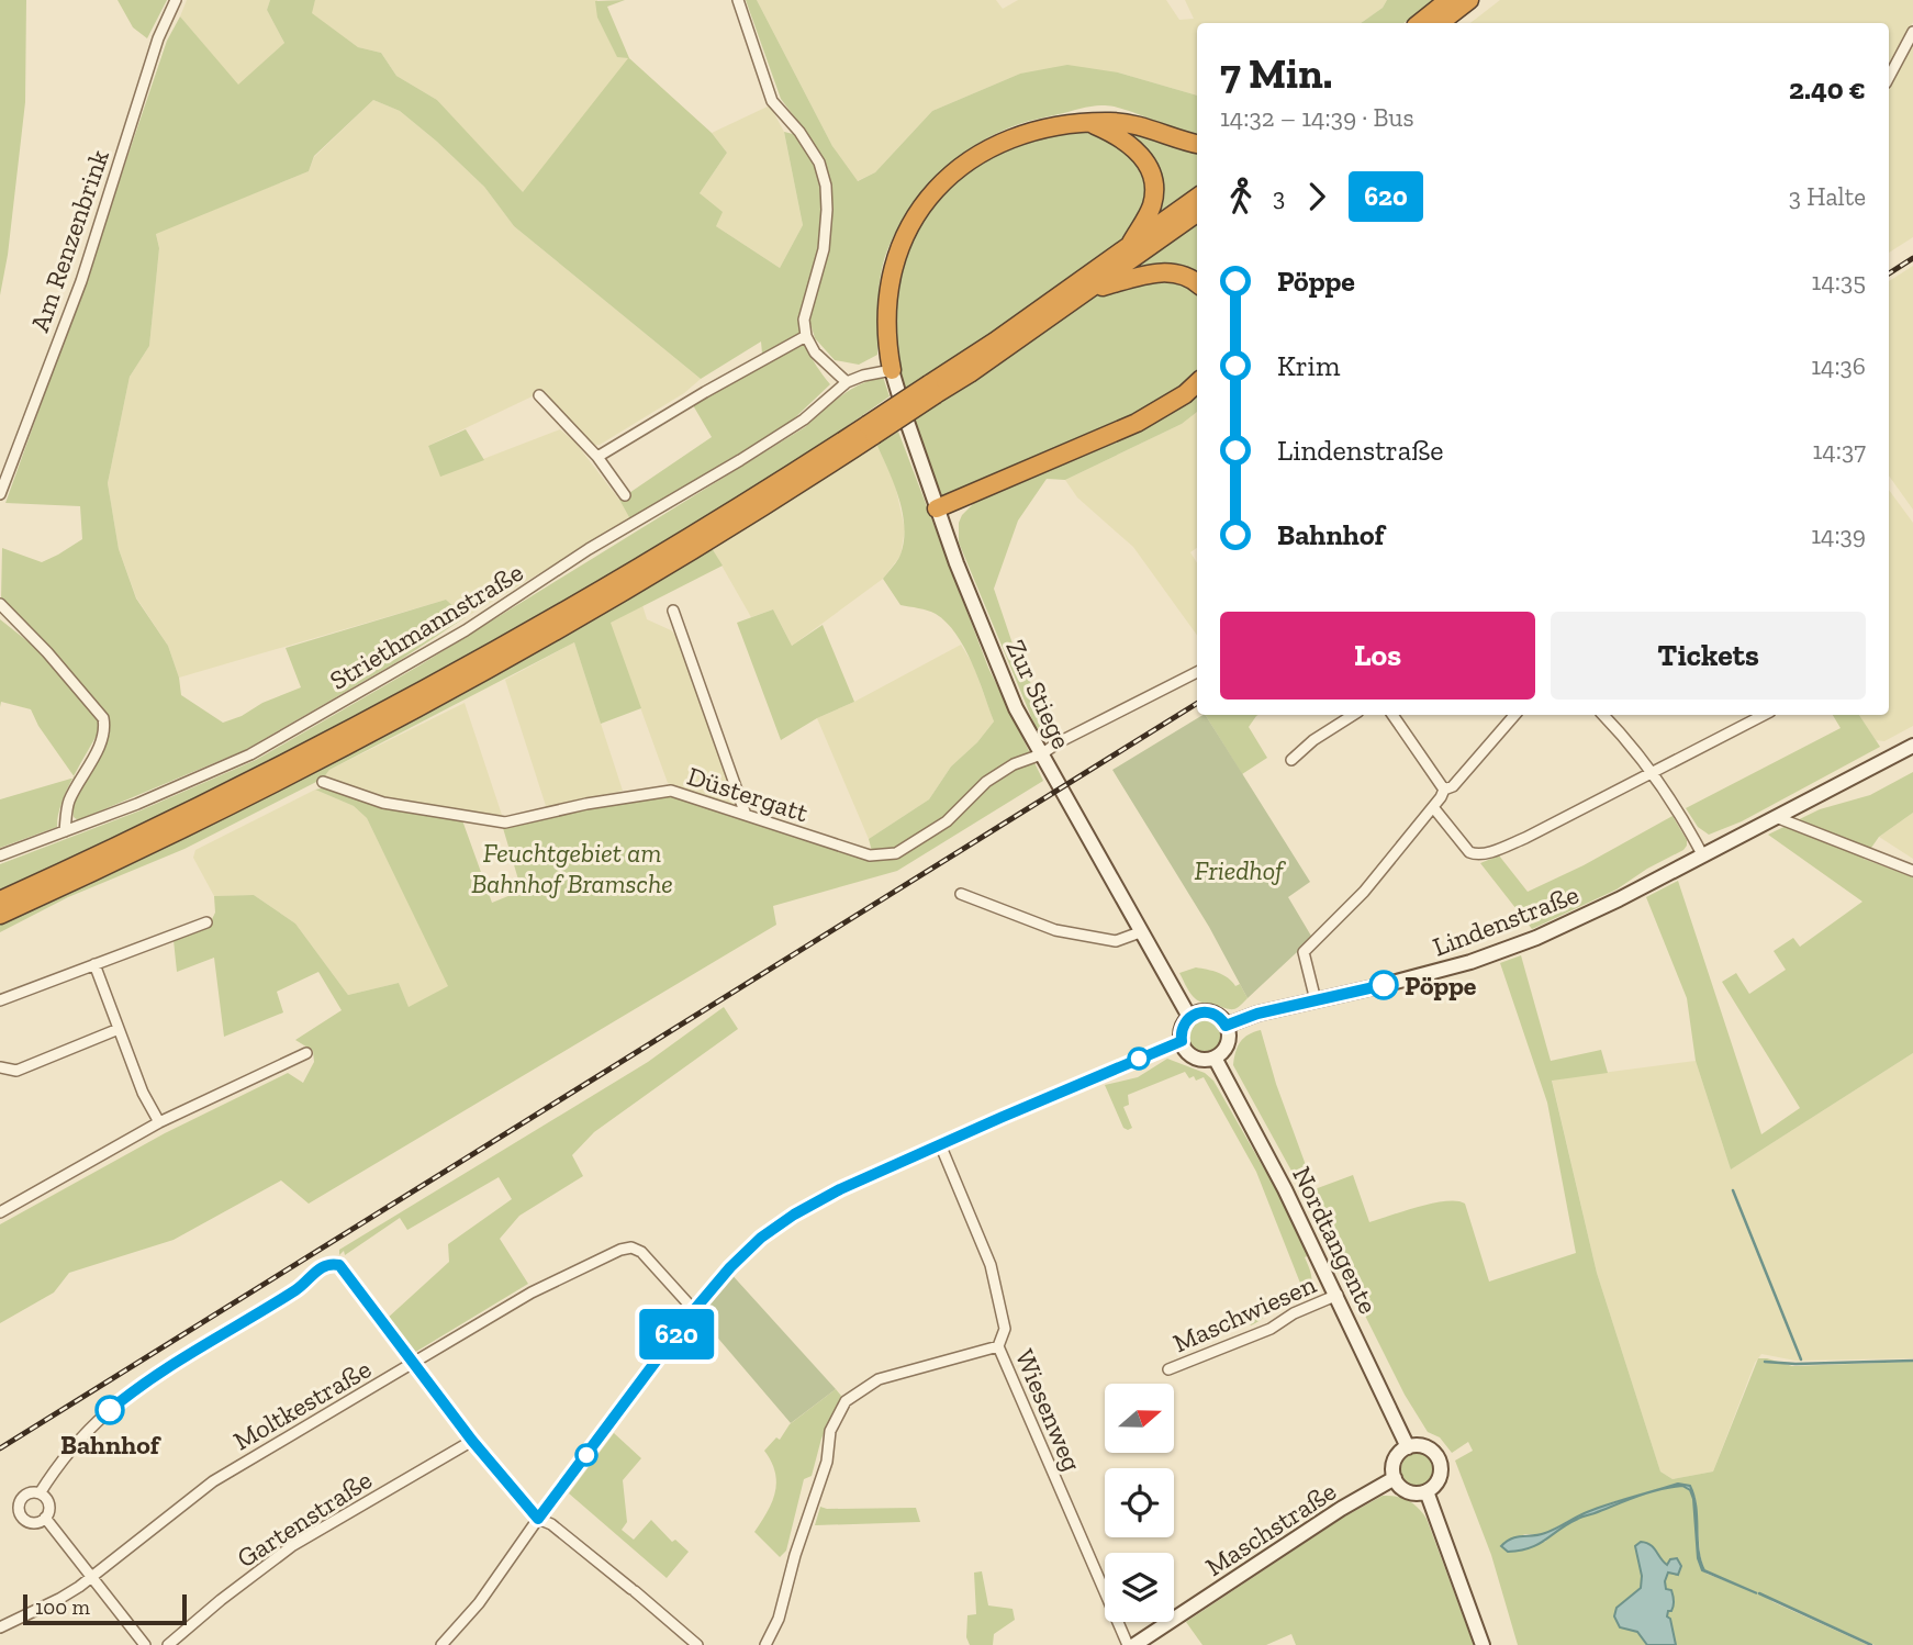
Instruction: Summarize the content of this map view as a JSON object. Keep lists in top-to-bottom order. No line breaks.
{"streets":{"street":["Am Renzenbrink","Striethmannstraße","Zur Stiege","Düstergatt","Lindenstraße","Nordtangente","Maschwiesen","Moltkestraße","Wiesenweg","Gartenstraße","Maschstraße"]},"crossings":[["Striethmannstraße","Zur Stiege"],["Zur Stiege","Düstergatt"],["Zur Stiege","Lindenstraße"],["Zur Stiege","Nordtangente"],["Lindenstraße","Nordtangente"],["Nordtangente","Maschwiesen"],["Nordtangente","Maschstraße"]],"parks":["Feuchtgebiet am Bahnhof Bramsche","Friedhof"],"places":["Pöppe","Bahnhof"],"lines":["bus line 620"],"scale_bar":"100 m","north":"right","page":{"on_map":"620","heading":["7 Min.","14:32 – 14:39 · Bus","2.40 €"],"legs":["3","620","3 Halte"],"list":[{"name":"Pöppe","value":"14:35"},{"name":"Krim","value":"14:36"},{"name":"Lindenstraße","value":"14:37"},{"name":"Bahnhof","value":"14:39"}],"buttons":["Los","Tickets"],"scale":"100 m"}}
